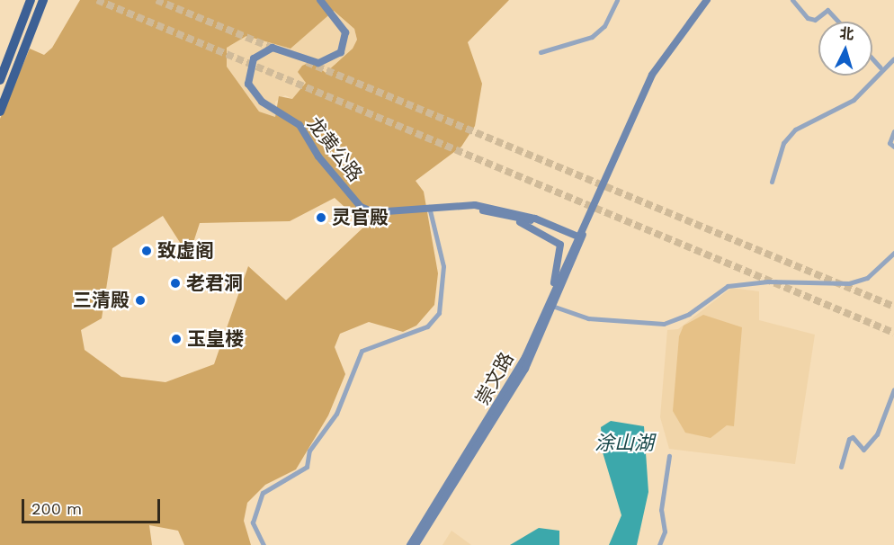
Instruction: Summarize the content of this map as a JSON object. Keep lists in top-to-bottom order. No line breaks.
{"streets":{"main road":["龙黄公路","崇文路"]},"crossings":[["龙黄公路","崇文路"]],"water":["涂山湖"],"places":["灵官殿","致虚阁","老君洞","三清殿","玉皇楼"],"scale_bar":"200 m","north":"top"}
